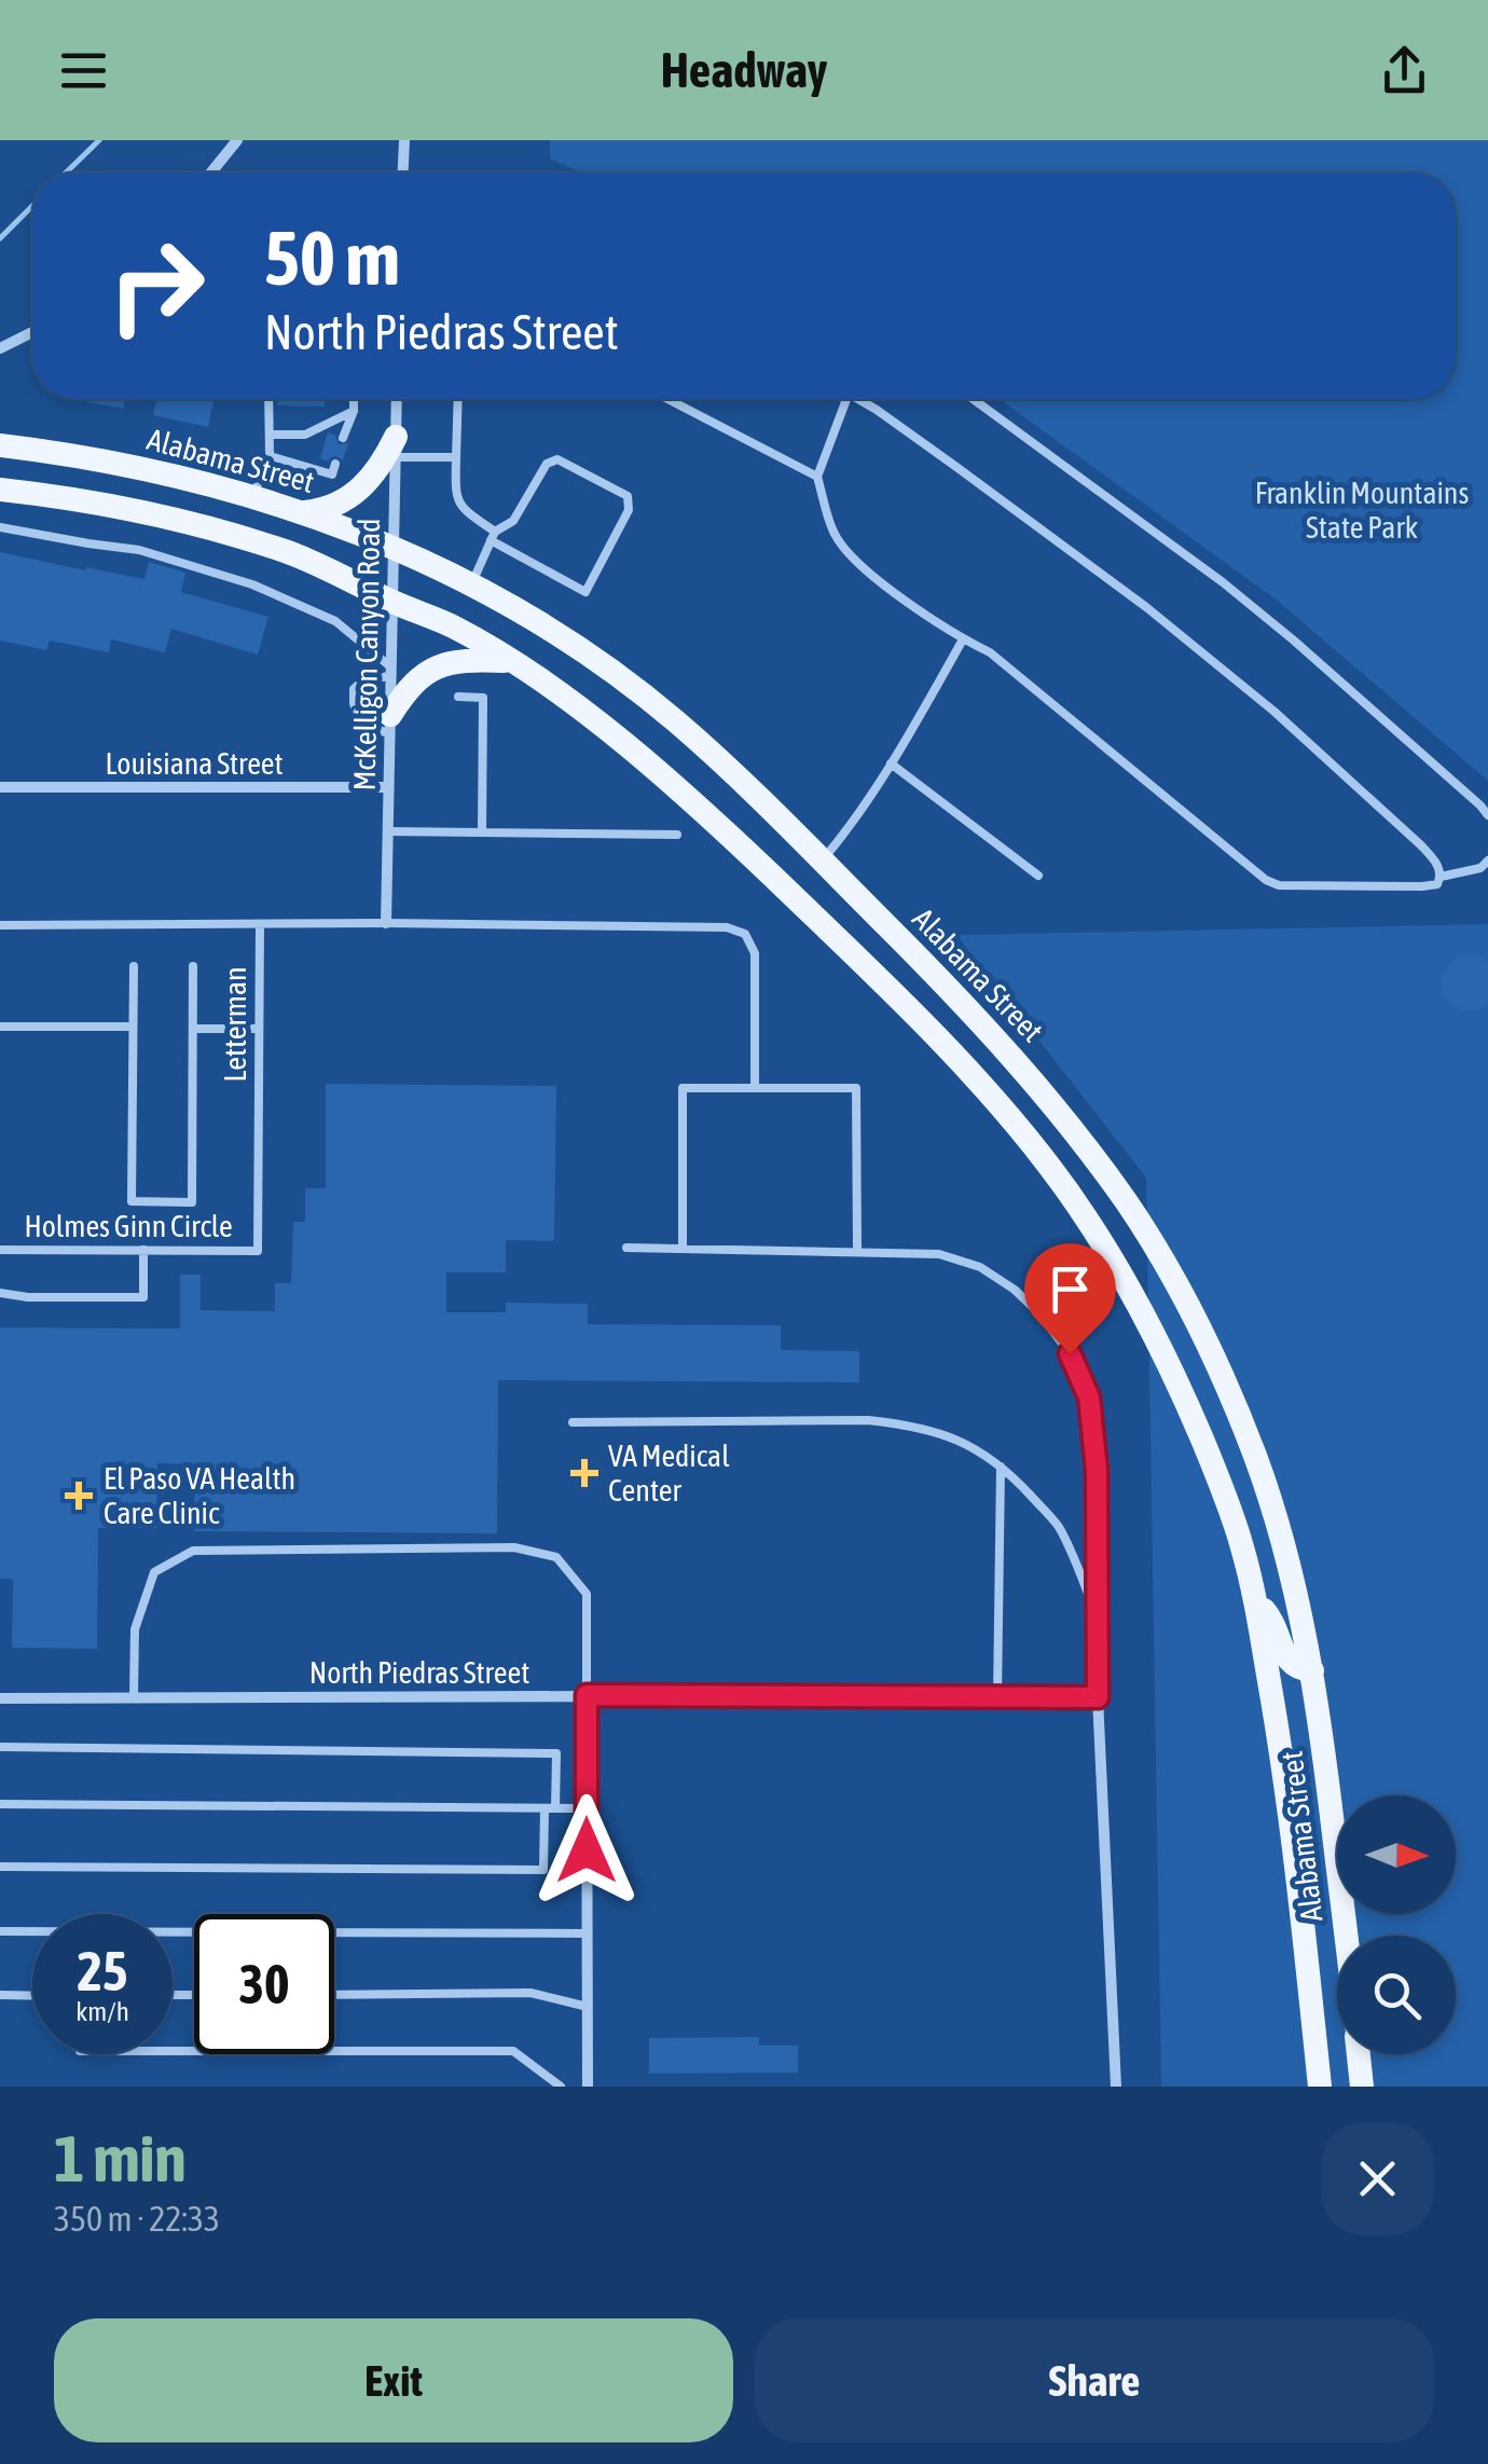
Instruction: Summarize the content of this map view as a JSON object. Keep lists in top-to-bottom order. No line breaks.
{"streets":{"main road":["Alabama Street"],"street":["McKelligon Canyon Road","Louisiana Street","North Piedras Street"],"lane":["Letterman","Holmes Ginn Circle"]},"crossings":[["Alabama Street","McKelligon Canyon Road"],["McKelligon Canyon Road","Louisiana Street"],["McKelligon Canyon Road","Letterman"],["Letterman","Holmes Ginn Circle"]],"parks":["Franklin Mountains State Park"],"places":{"health":["VA Medical Center","El Paso VA Health Care Clinic"]},"north":"right","page":{"header":"Headway","turn":["50 m","North Piedras Street"],"speed":"25 km/h","limit":"30","heading":["1 min","350 m · 22:33"],"buttons":["Exit","Share"]}}
